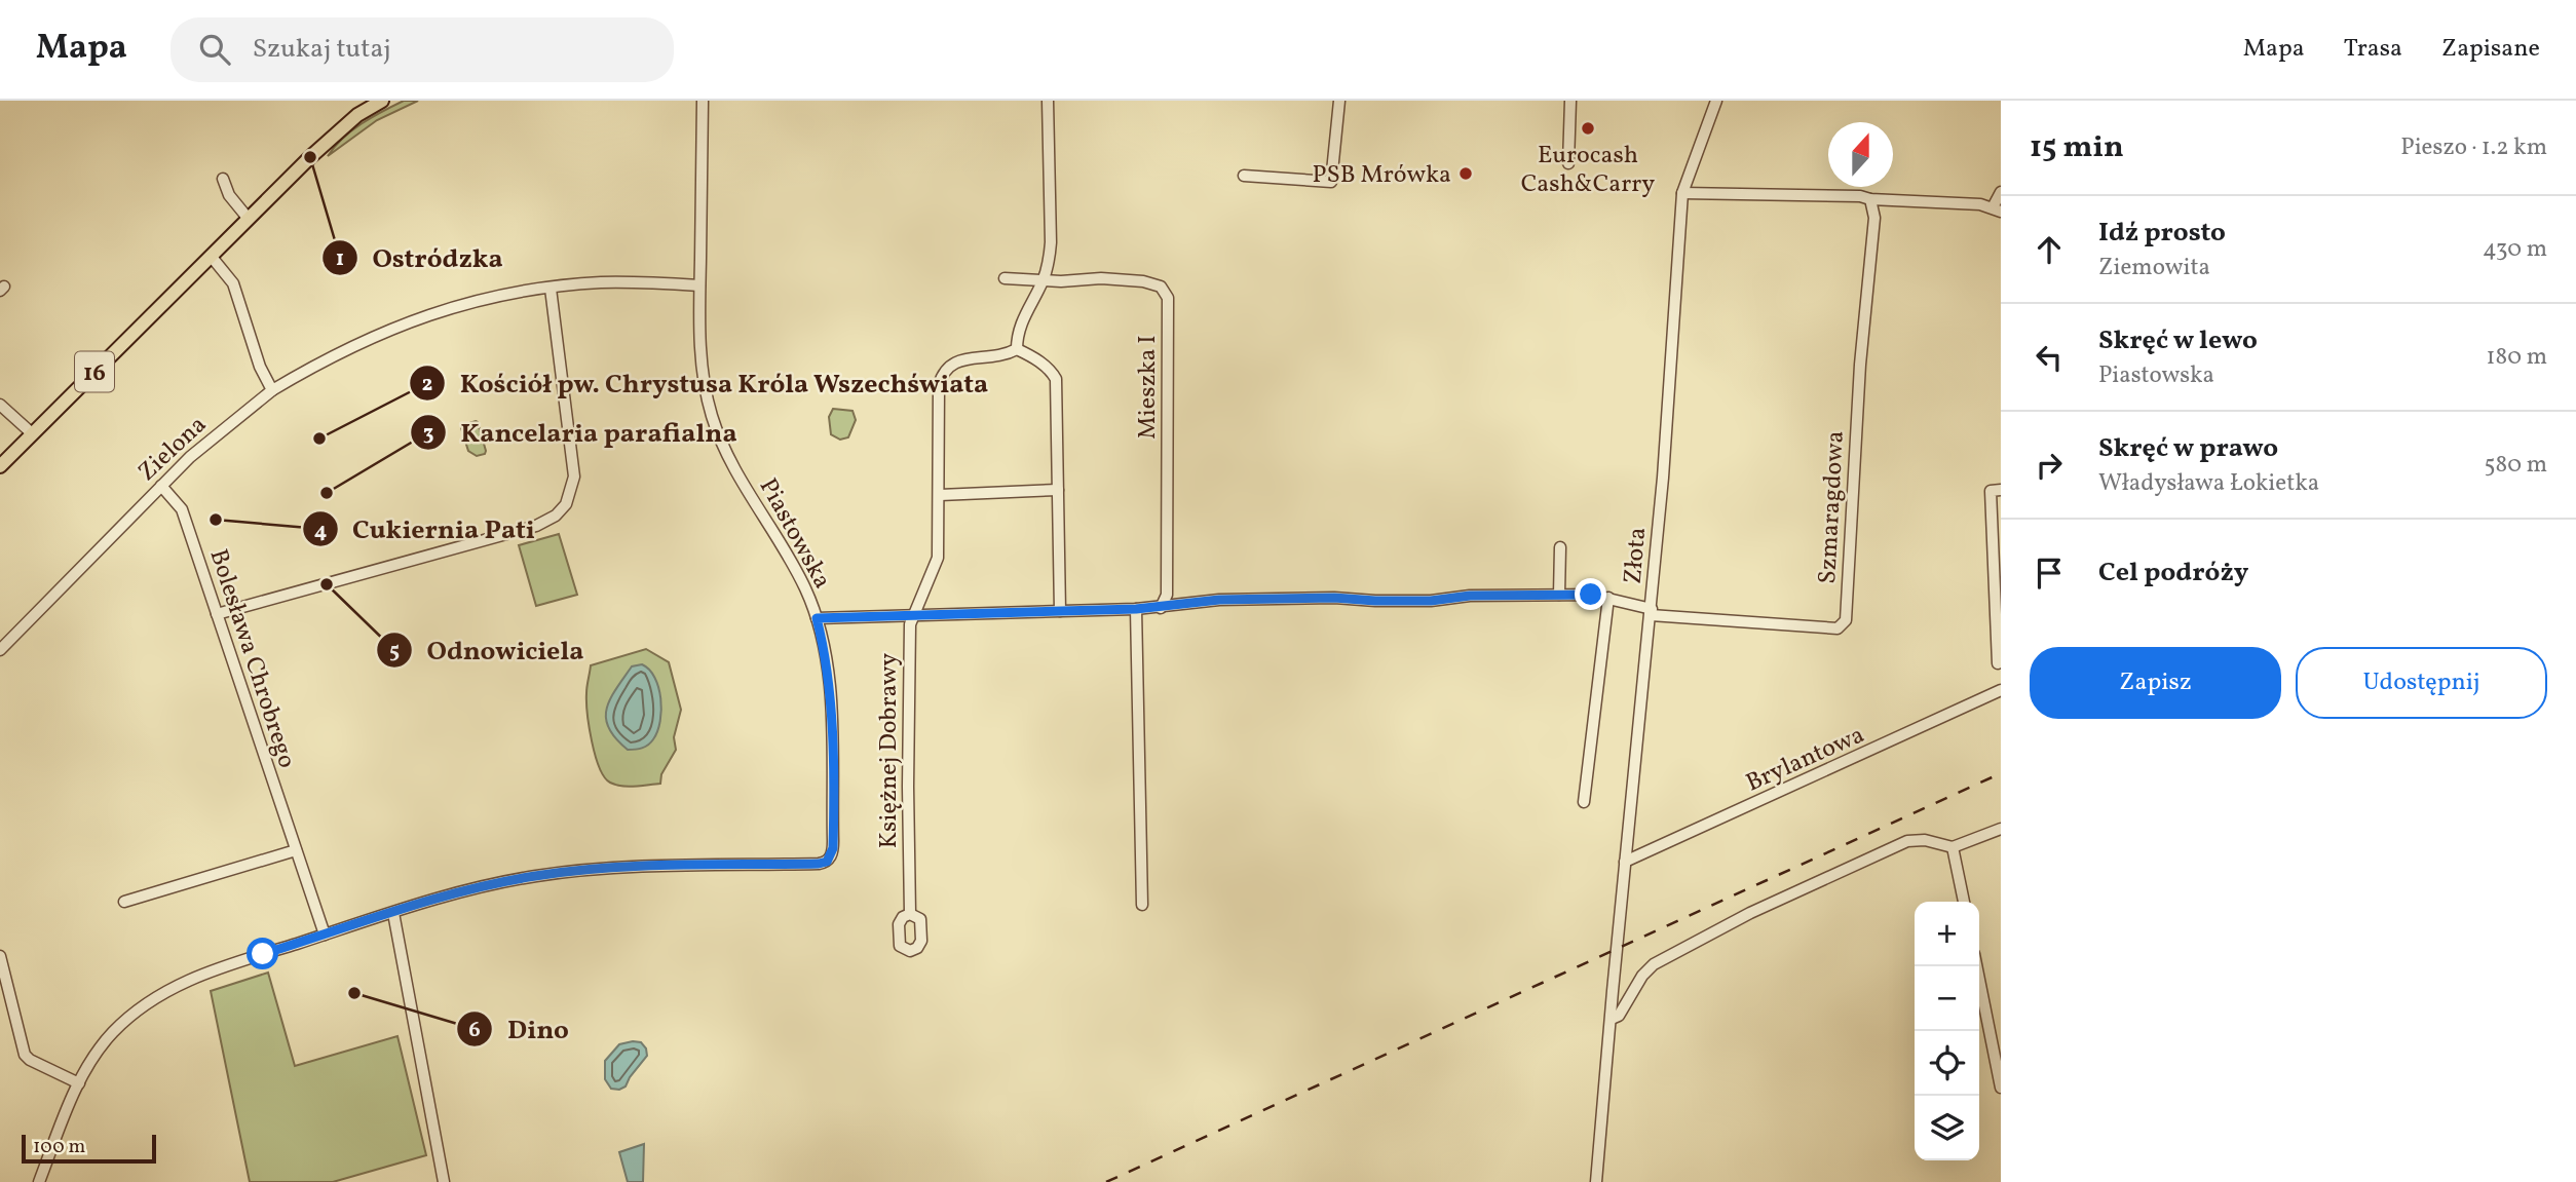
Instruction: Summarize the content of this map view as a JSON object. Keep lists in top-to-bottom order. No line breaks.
{"streets":{"main road":["16"],"street":["Mieszka I","Zielona","Szmaragdowa","Piastowska","Złota","Bolesława Chrobrego","Księżnej Dobrawy","Brylantowa"]},"crossings":[["Mieszka I","Szmaragdowa"],["Zielona","Piastowska"],["Zielona","Bolesława Chrobrego"],["Szmaragdowa","Piastowska"],["Szmaragdowa","Złota"],["Szmaragdowa","Księżnej Dobrawy"],["Złota","Brylantowa"]],"places":["Eurocash Cash&Carry","Ostródzka","PSB Mrówka","Kościół pw. Chrystusa Króla Wszechświata","Kancelaria parafialna","Cukiernia Pati","Odnowiciela","Dino"],"scale_bar":"100 m","north":"top","page":{"header":"Mapa","search":"Szukaj tutaj","nav":["Mapa","Trasa","Zapisane"],"heading":["15 min","Pieszo · 1.2 km"],"list":[["Idź prosto","Ziemowita","430 m"],["Skręć w lewo","Piastowska","180 m"],["Skręć w prawo","Władysława Łokietka","580 m"],"Cel podróży"],"buttons":["Zapisz","Udostępnij"],"map_buttons":["+","−"],"scale":"100 m"}}
